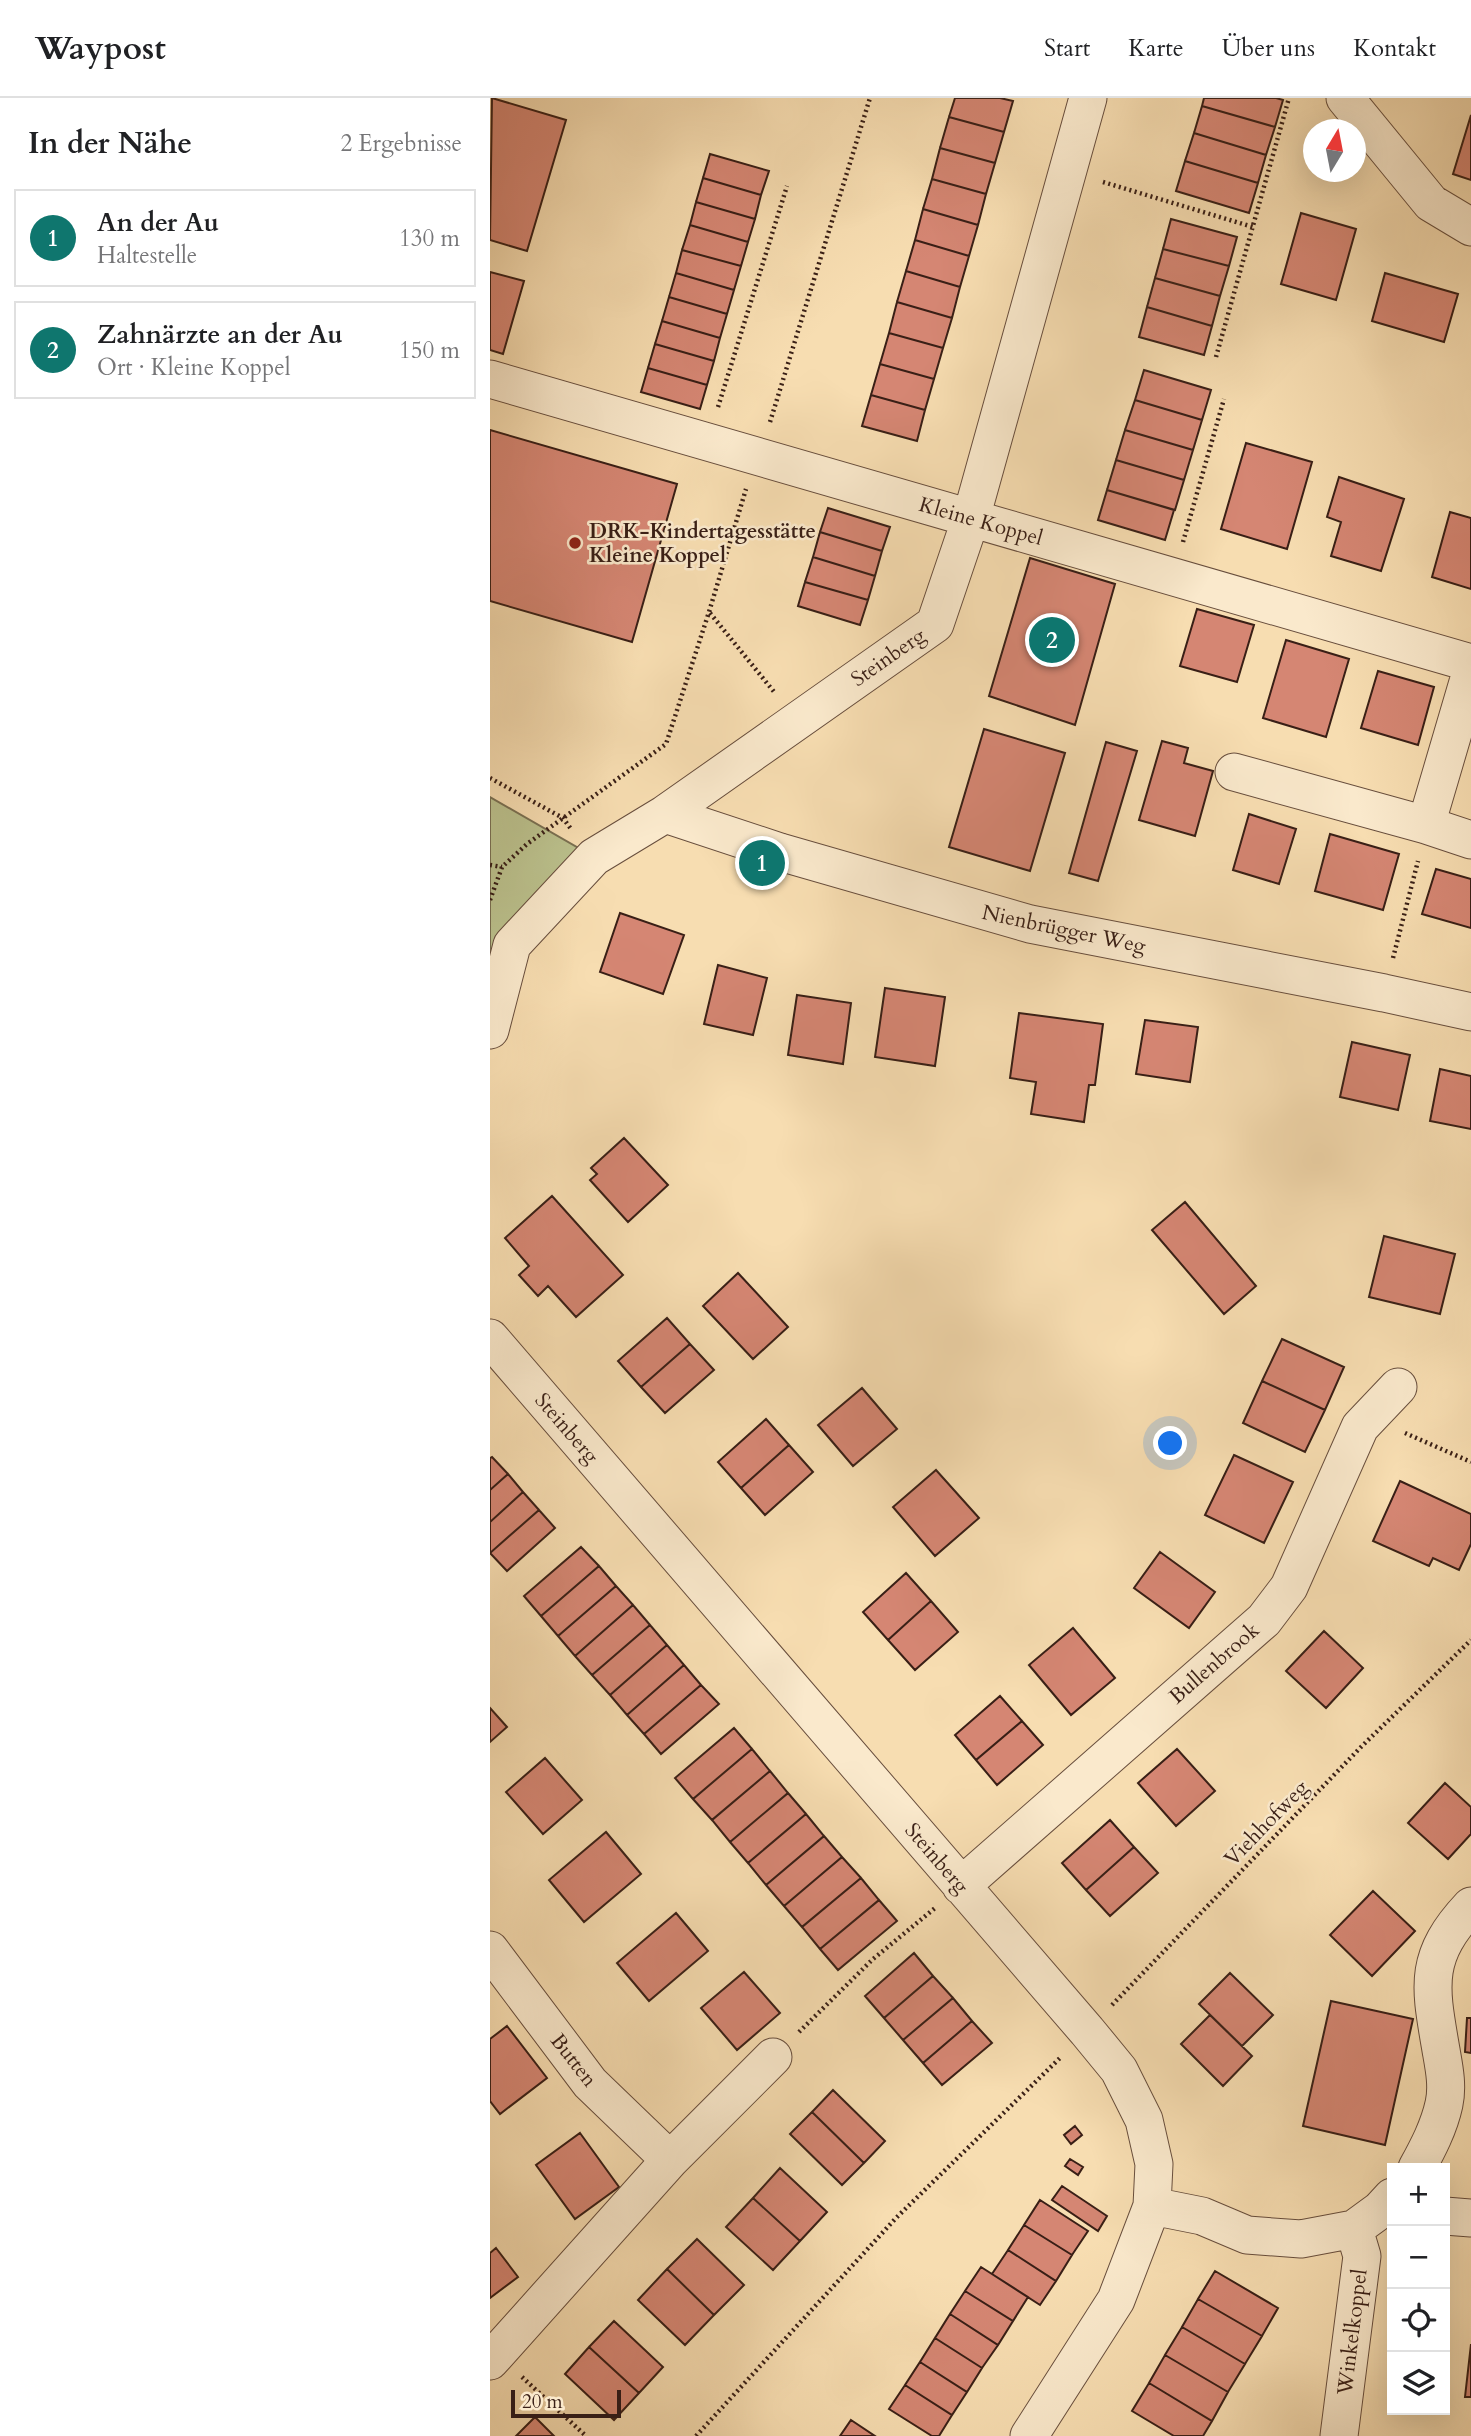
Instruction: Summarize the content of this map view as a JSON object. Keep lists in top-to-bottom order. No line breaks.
{"streets":{"street":["Kleine Koppel","Steinberg","Nienbrügger Weg","Bullenbrook","Butten","Winkelkoppel"],"path":["Viehhofweg"]},"crossings":[["Kleine Koppel","Steinberg"],["Steinberg","Nienbrügger Weg"],["Steinberg","Bullenbrook"],["Steinberg","Viehhofweg"]],"places":["DRK-Kindertagesstätte Kleine Koppel"],"scale_bar":"20 m","north":"top","page":{"header":"Waypost","nav":["Start","Karte","Über uns","Kontakt"],"heading":["In der Nähe","2 Ergebnisse"],"list":[{"mark":"1","name":"An der Au","note":"Haltestelle","value":"130 m"},{"mark":"2","name":"Zahnärzte an der Au","note":"Ort · Kleine Koppel","value":"150 m"}],"pins":["2","1"],"map_buttons":["+","−"],"scale":"20 m"}}
